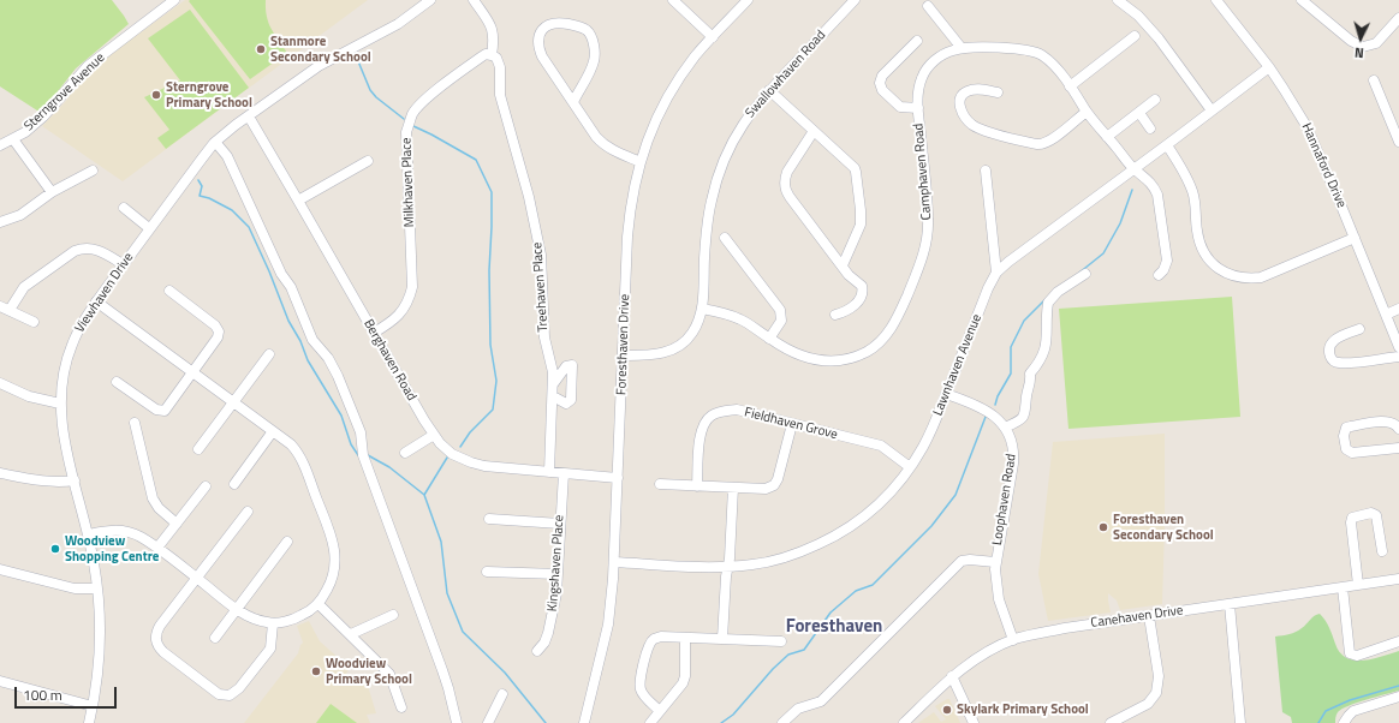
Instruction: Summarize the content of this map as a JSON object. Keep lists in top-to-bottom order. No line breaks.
{"streets":{"street":["Swallowhaven Road","Sterngrove Avenue","Hannaford Drive","Camphaven Road","Milkhaven Place","Treehaven Place","Viewhaven Drive","Foresthaven Drive","Berghaven Road","Lawnhaven Avenue","Fieldhaven Grove","Loophaven Road","Kingshaven Place","Canehaven Drive"]},"crossings":[["Swallowhaven Road","Camphaven Road"],["Swallowhaven Road","Foresthaven Drive"],["Hannaford Drive","Lawnhaven Avenue"],["Camphaven Road","Lawnhaven Avenue"],["Milkhaven Place","Treehaven Place"],["Milkhaven Place","Berghaven Road"],["Treehaven Place","Berghaven Road"],["Viewhaven Drive","Berghaven Road"],["Foresthaven Drive","Berghaven Road"],["Foresthaven Drive","Lawnhaven Avenue"],["Berghaven Road","Kingshaven Place"],["Lawnhaven Avenue","Fieldhaven Grove"],["Lawnhaven Avenue","Loophaven Road"],["Loophaven Road","Canehaven Drive"]],"districts":["Foresthaven"],"places":["Stanmore Secondary School","Sterngrove Primary School","Foresthaven Secondary School","Woodview Shopping Centre","Woodview Primary School","Skylark Primary School"],"scale_bar":"100 m","north":"bottom"}
